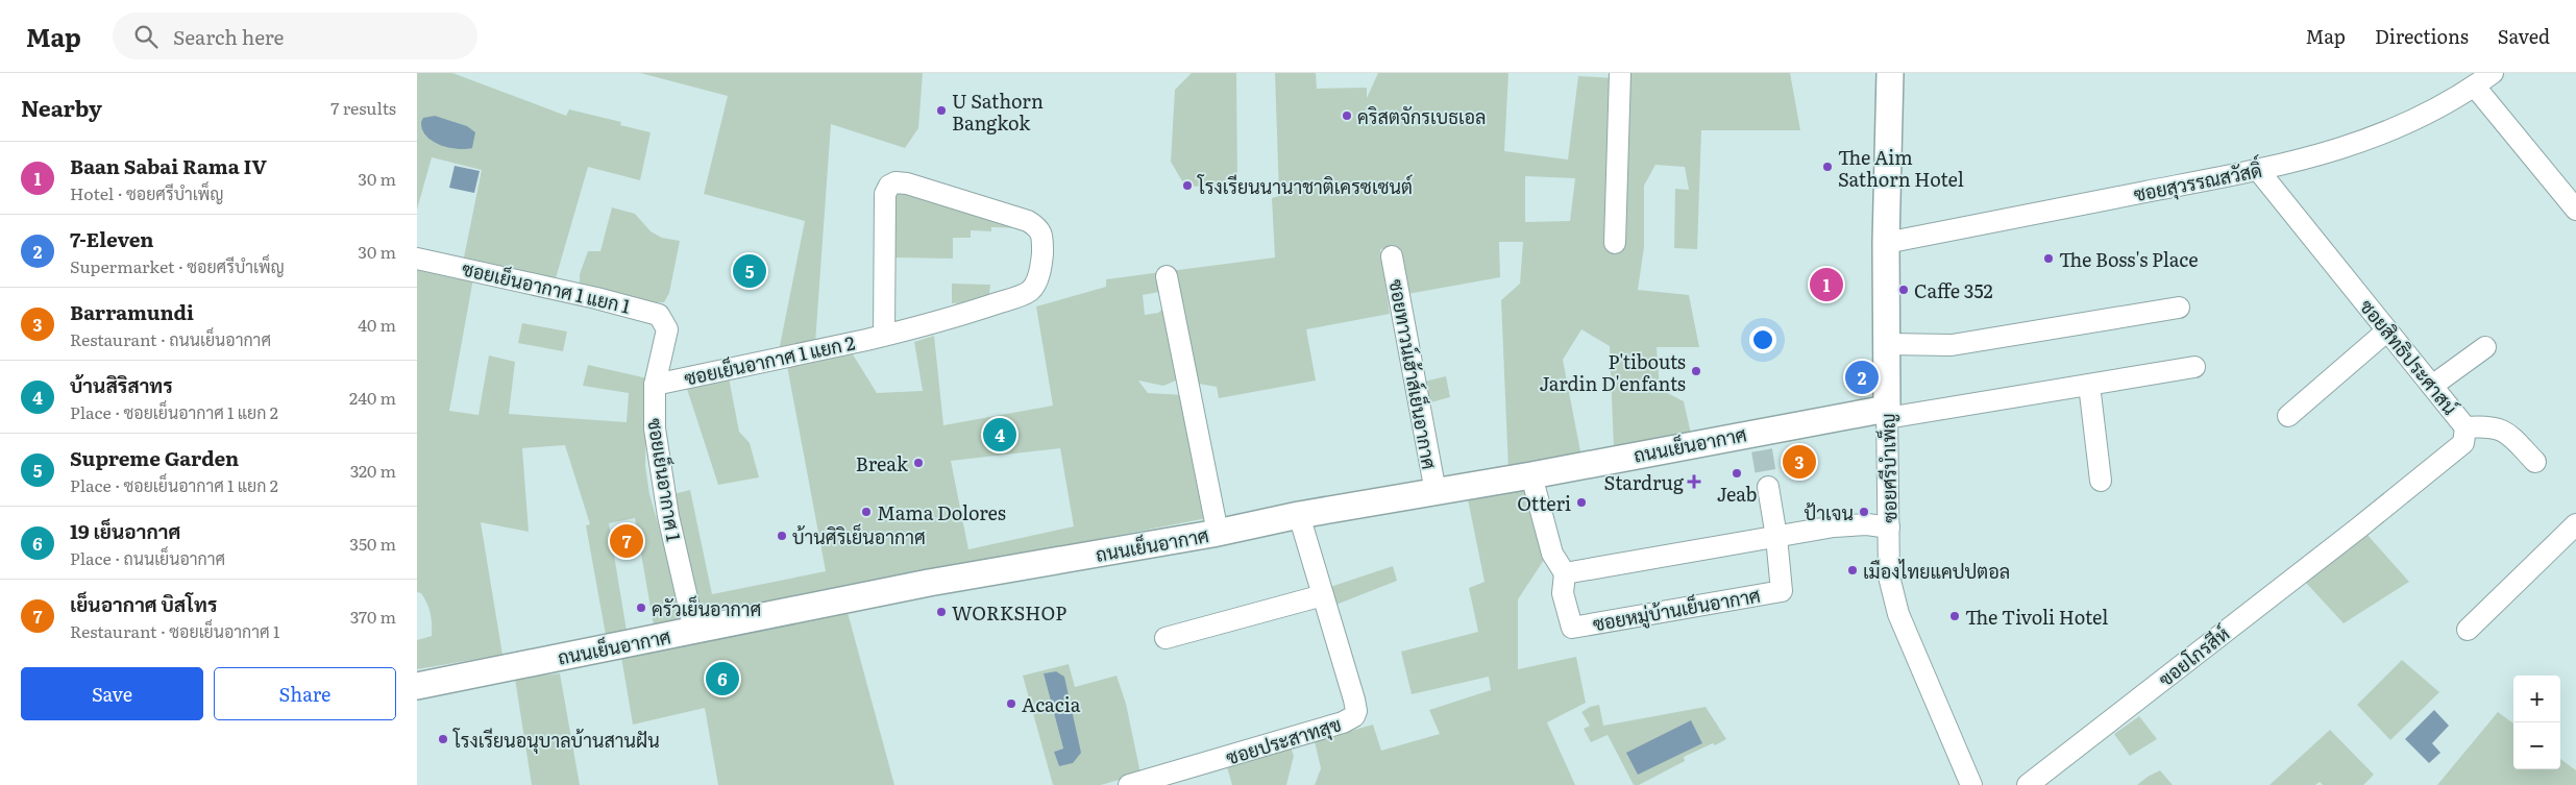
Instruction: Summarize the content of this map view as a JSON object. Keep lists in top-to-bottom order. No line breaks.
{"streets":{"street":["ซอยสุวรรณสวัสดิ์","ซอยเย็นอากาศ 1 แยก 1","ซอยสิทธิประศาสน์","ซอยเย็นอากาศ 1 แยก 2","ซอยทาวน์เฮ้าส์เย็นอากาศ","ถนนเย็นอากาศ","ซอยศรีบำเพ็ญ","ซอยเย็นอากาศ 1","ซอยหมู่บ้านเย็นอากาศ","ฃอยโกรสีห์","ซอยประสาทสุข"]},"crossings":[["ซอยสุวรรณสวัสดิ์","ซอยสิทธิประศาสน์"],["ซอยสุวรรณสวัสดิ์","ซอยศรีบำเพ็ญ"],["ซอยเย็นอากาศ 1 แยก 1","ซอยเย็นอากาศ 1"],["ซอยสิทธิประศาสน์","ฃอยโกรสีห์"],["ซอยเย็นอากาศ 1 แยก 2","ซอยเย็นอากาศ 1"],["ซอยทาวน์เฮ้าส์เย็นอากาศ","ถนนเย็นอากาศ"],["ถนนเย็นอากาศ","ซอยศรีบำเพ็ญ"],["ถนนเย็นอากาศ","ซอยเย็นอากาศ 1"],["ถนนเย็นอากาศ","ซอยประสาทสุข"]],"places":{"other":["U Sathorn Bangkok","คริสตจักรเบธเอล","The Aim Sathorn Hotel","โรงเรียนนานาชาติเครซเซนต์","The Boss's Place","Caffe 352","P'tibouts Jardin D'enfants","Break","Jeab","Otteri","Mama Dolores","ป้าเจน","บ้านศิริเย็นอากาศ","เมืองไทยแคปปตอล","ครัวเย็นอากาศ","WORKSHOP","The Tivoli Hotel","Acacia","โรงเรียนอนุบาลบ้านสานฝัน"],"health":["Stardrug"]},"page":{"header":"Map","search":"Search here","nav":["Map","Directions","Saved"],"heading":["Nearby","7 results"],"list":[{"mark":"1","name":"Baan Sabai Rama IV","note":"Hotel · ซอยศรีบำเพ็ญ","value":"30 m"},{"mark":"2","name":"7-Eleven","note":"Supermarket · ซอยศรีบำเพ็ญ","value":"30 m"},{"mark":"3","name":"Barramundi","note":"Restaurant · ถนนเย็นอากาศ","value":"40 m"},{"mark":"4","name":"บ้านสิริสาทร","note":"Place · ซอยเย็นอากาศ 1 แยก 2","value":"240 m"},{"mark":"5","name":"Supreme Garden","note":"Place · ซอยเย็นอากาศ 1 แยก 2","value":"320 m"},{"mark":"6","name":"19 เย็นอากาศ","note":"Place · ถนนเย็นอากาศ","value":"350 m"},{"mark":"7","name":"เย็นอากาศ บิสโทร","note":"Restaurant · ซอยเย็นอากาศ 1","value":"370 m"}],"pins":["5","1","2","4","3","7","6"],"buttons":["Save","Share"],"map_buttons":["+","−"]}}
